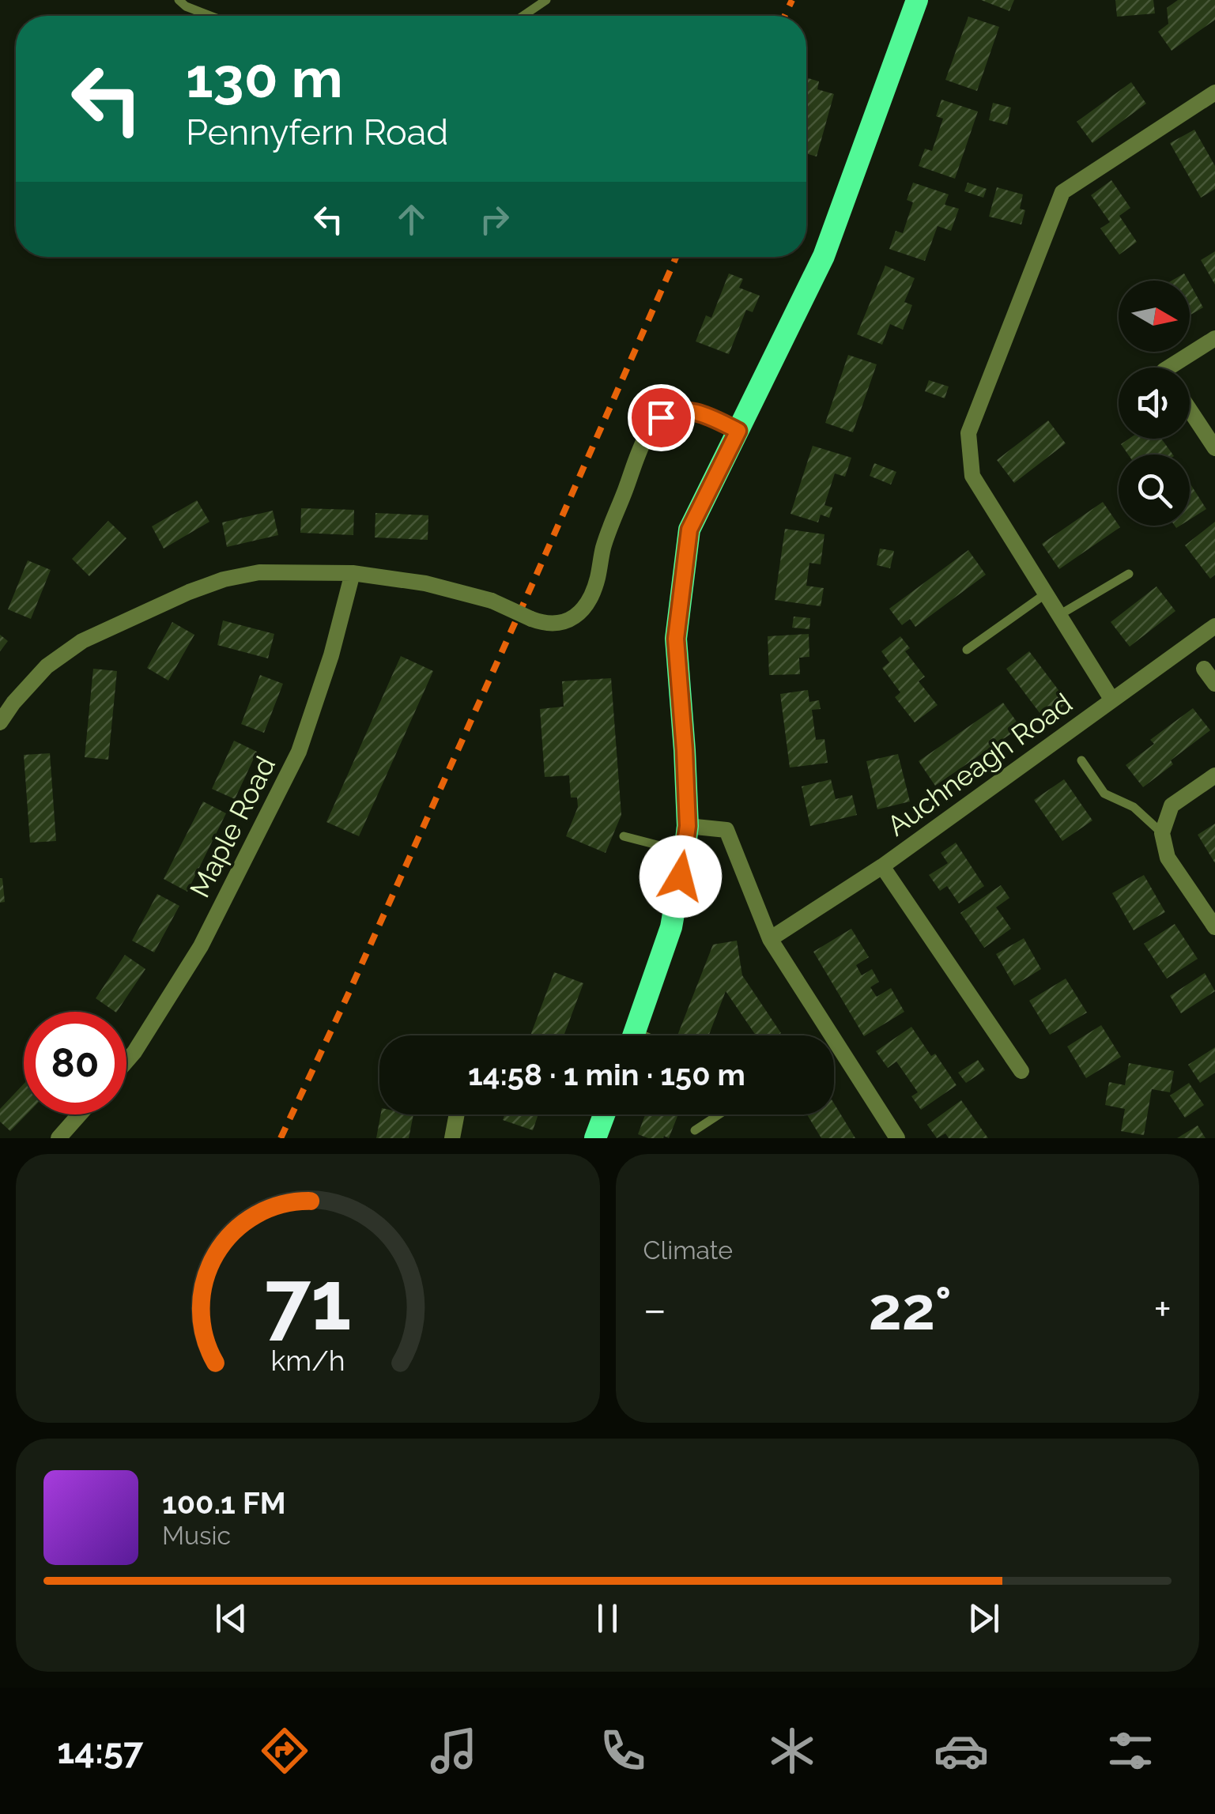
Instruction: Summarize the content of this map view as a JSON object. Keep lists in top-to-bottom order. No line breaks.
{"streets":{"street":["Auchneagh Road","Maple Road"]},"north":"right","page":{"turn":["130 m","Pennyfern Road"],"limit":"80","trip":"14:58 · 1 min · 150 m","tile":"Climate","heat":["−","22°","+"],"song":["100.1 FM","Music"],"tabs":"14:57","gauge":["71","km/h"]}}
